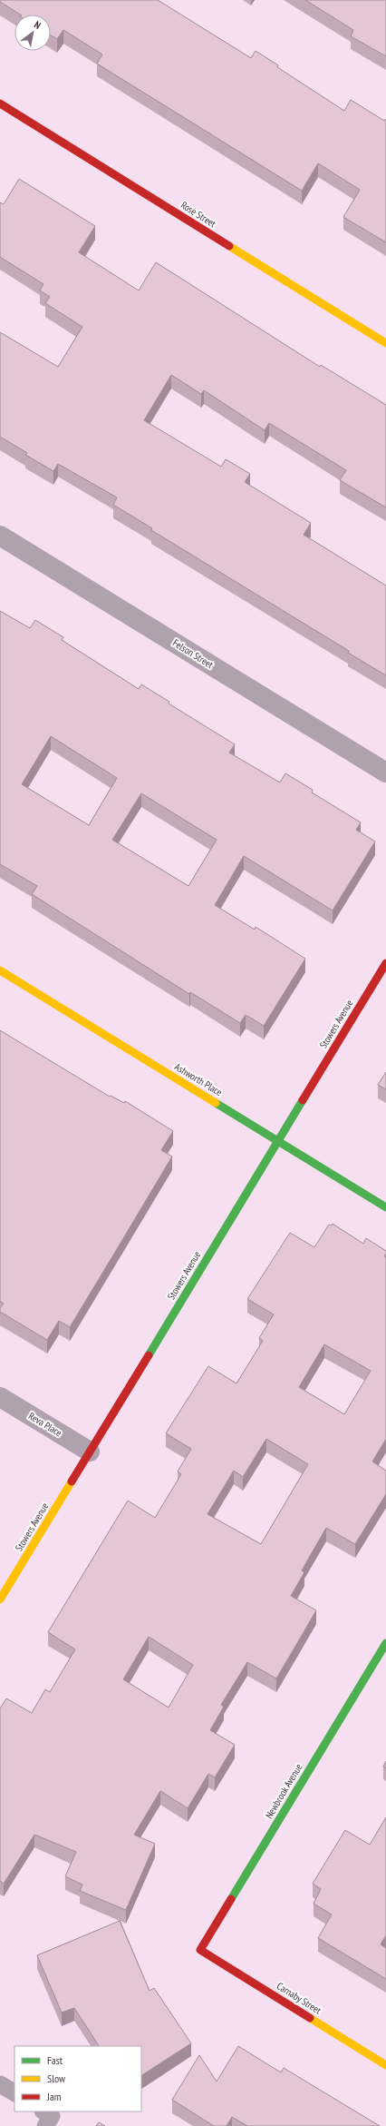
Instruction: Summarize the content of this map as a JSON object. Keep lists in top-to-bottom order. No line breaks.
{"streets":{"street":["Rose Street","Felson Street","Stowers Avenue","Ashworth Place","Reva Place","Newbrook Avenue","Carnaby Street"]},"crossings":[["Stowers Avenue","Ashworth Place"],["Stowers Avenue","Reva Place"],["Newbrook Avenue","Carnaby Street"]],"legend":["Fast","Slow","Jam"],"north":"top right"}
